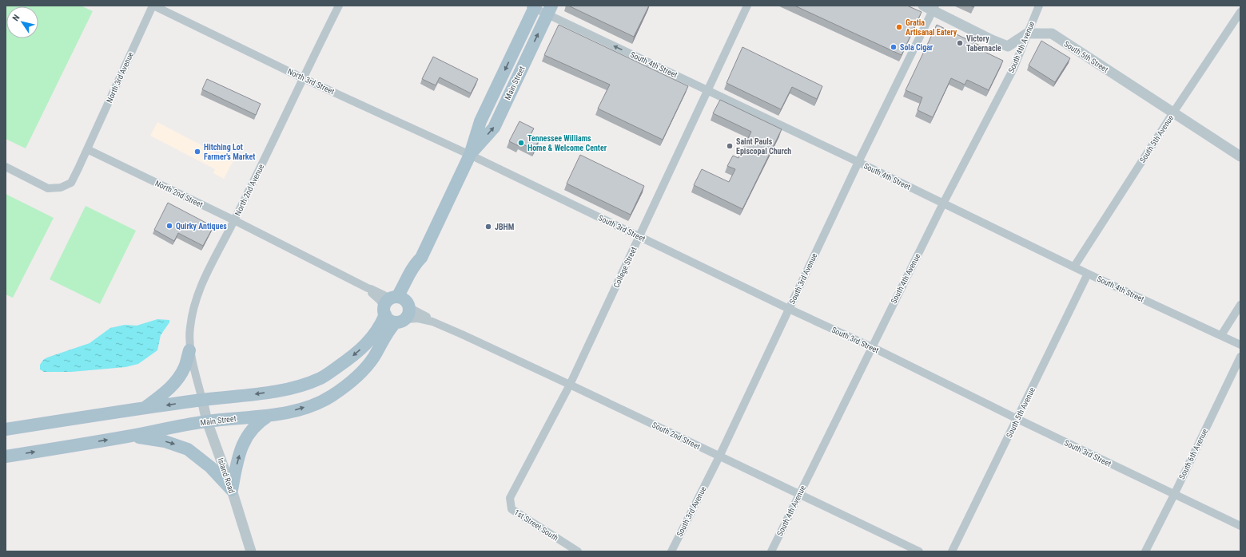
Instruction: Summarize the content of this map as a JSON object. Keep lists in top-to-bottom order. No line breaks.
{"streets":{"main road":["Main Street"],"street":["South 4th Avenue","South 5th Street","South 4th Street","North 3rd Avenue","North 3rd Street","South 5th Avenue","North 2nd Avenue","North 2nd Street","South 3rd Street","College Street","South 3rd Avenue","South 2nd Street","South 6th Avenue","Island Road","1st Street South"]},"crossings":[["South 4th Avenue","South 5th Street"],["South 4th Avenue","South 4th Street"],["South 4th Avenue","South 3rd Street"],["South 4th Avenue","South 2nd Street"],["South 5th Street","South 5th Avenue"],["South 4th Street","Main Street"],["South 4th Street","South 5th Avenue"],["South 4th Street","College Street"],["South 4th Street","South 3rd Avenue"],["North 3rd Avenue","North 3rd Street"],["North 3rd Avenue","North 2nd Street"],["North 3rd Street","Main Street"],["North 3rd Street","North 2nd Avenue"],["North 3rd Street","South 3rd Street"],["Main Street","North 2nd Avenue"],["Main Street","North 2nd Street"],["Main Street","South 3rd Street"],["Main Street","South 2nd Street"],["Main Street","Island Road"],["South 5th Avenue","South 3rd Street"],["North 2nd Avenue","North 2nd Street"],["North 2nd Avenue","Island Road"],["North 2nd Street","South 2nd Street"],["South 3rd Street","College Street"],["South 3rd Street","South 3rd Avenue"],["South 3rd Street","South 6th Avenue"],["College Street","South 2nd Street"],["College Street","1st Street South"],["South 3rd Avenue","South 2nd Street"]],"places":["Gratia Artisanal Eatery","Victory Tabernacle","Sola Cigar","Tennessee Williams Home & Welcome Center","Saint Pauls Episcopal Church","Hitching Lot Farmer's Market","Quirky Antiques","JBHM"],"north":"top left"}
